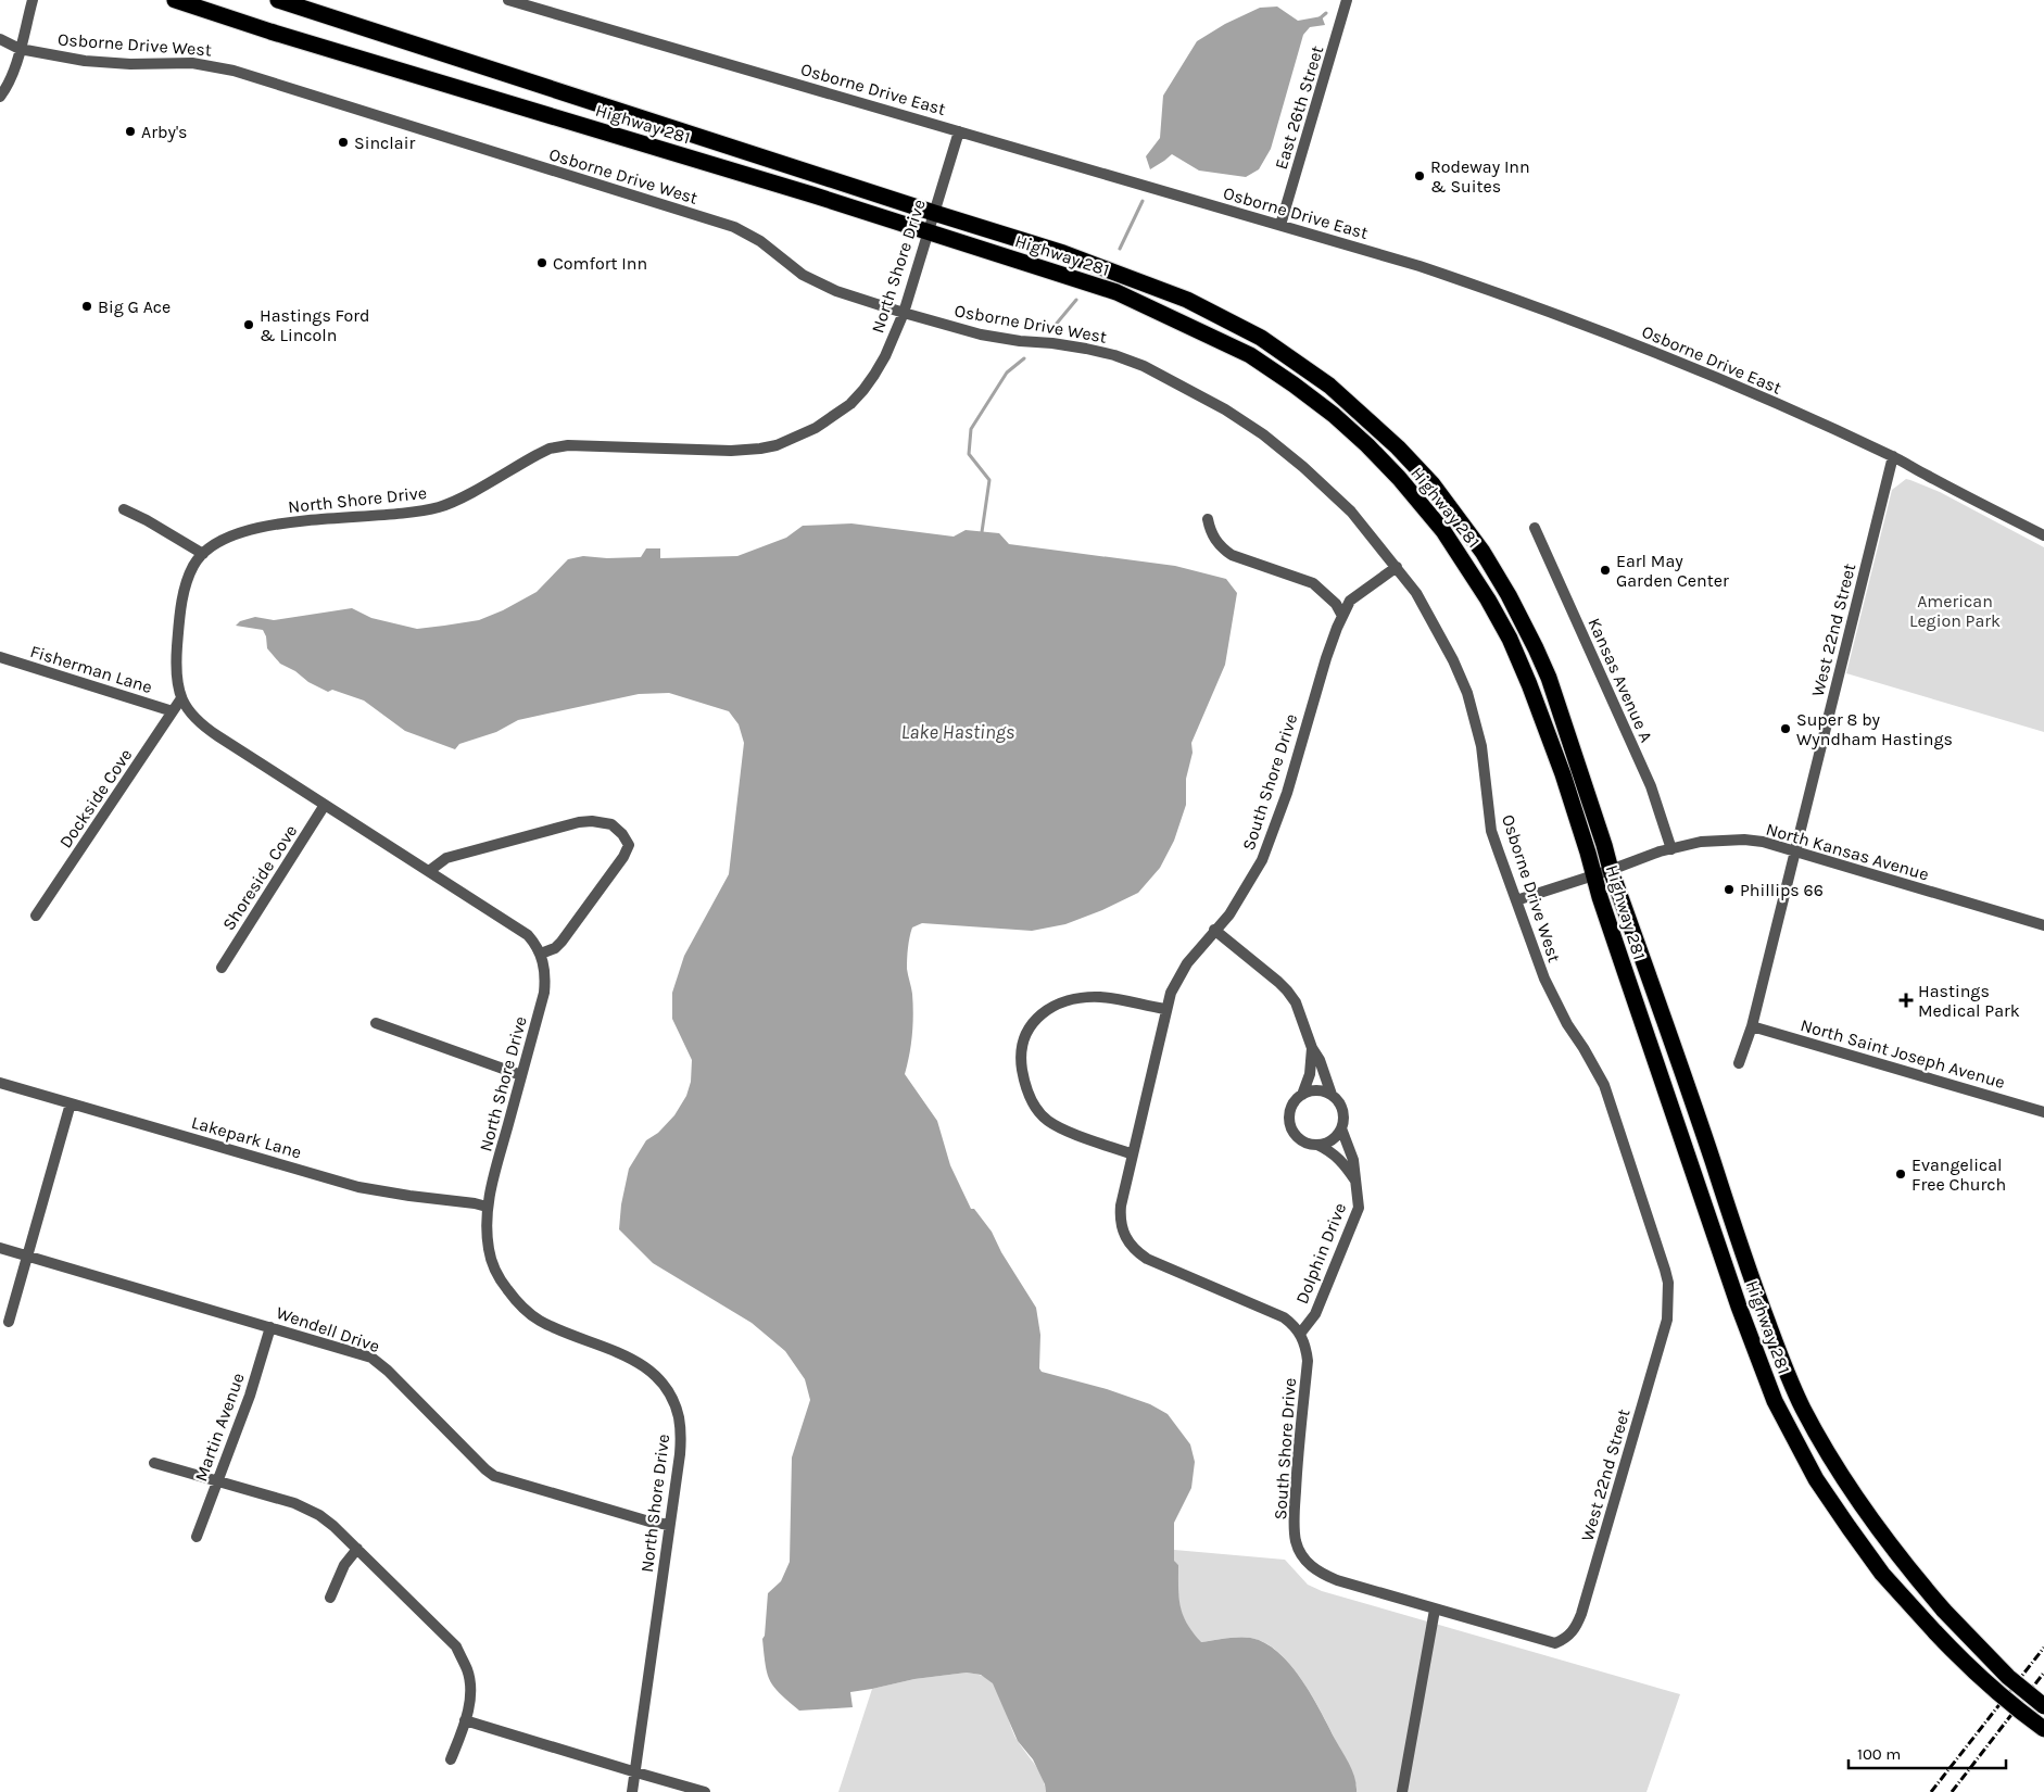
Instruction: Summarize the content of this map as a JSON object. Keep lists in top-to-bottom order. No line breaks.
{"streets":{"highway":["Highway 281"],"street":["Osborne Drive West","Osborne Drive East","East 26th Street","North Shore Drive","West 22nd Street","Fisherman Lane","Kansas Avenue A","South Shore Drive","Dockside Cove","North Kansas Avenue","Shoreside Cove","North Saint Joseph Avenue","Lakepark Lane","Dolphin Drive","Wendell Drive","Martin Avenue"]},"crossings":[["Osborne Drive West","North Shore Drive"],["Osborne Drive West","West 22nd Street"],["Osborne Drive West","South Shore Drive"],["Osborne Drive West","North Kansas Avenue"],["Osborne Drive East","East 26th Street"],["Osborne Drive East","North Shore Drive"],["Osborne Drive East","West 22nd Street"],["Highway 281","North Shore Drive"],["Highway 281","North Kansas Avenue"],["North Shore Drive","Dockside Cove"],["North Shore Drive","Shoreside Cove"],["North Shore Drive","Lakepark Lane"],["North Shore Drive","Wendell Drive"],["West 22nd Street","South Shore Drive"],["West 22nd Street","North Kansas Avenue"],["West 22nd Street","North Saint Joseph Avenue"],["Fisherman Lane","Dockside Cove"],["Kansas Avenue A","North Kansas Avenue"],["South Shore Drive","Dolphin Drive"],["Wendell Drive","Martin Avenue"]],"water":["Lake Hastings"],"parks":["American Legion Park"],"places":{"other":["Arby's","Sinclair","Rodeway Inn & Suites","Comfort Inn","Big G Ace","Hastings Ford & Lincoln","Earl May Garden Center","Super 8 by Wyndham Hastings","Phillips 66","Evangelical Free Church"],"health":["Hastings Medical Park"]},"scale_bar":"100 m"}
